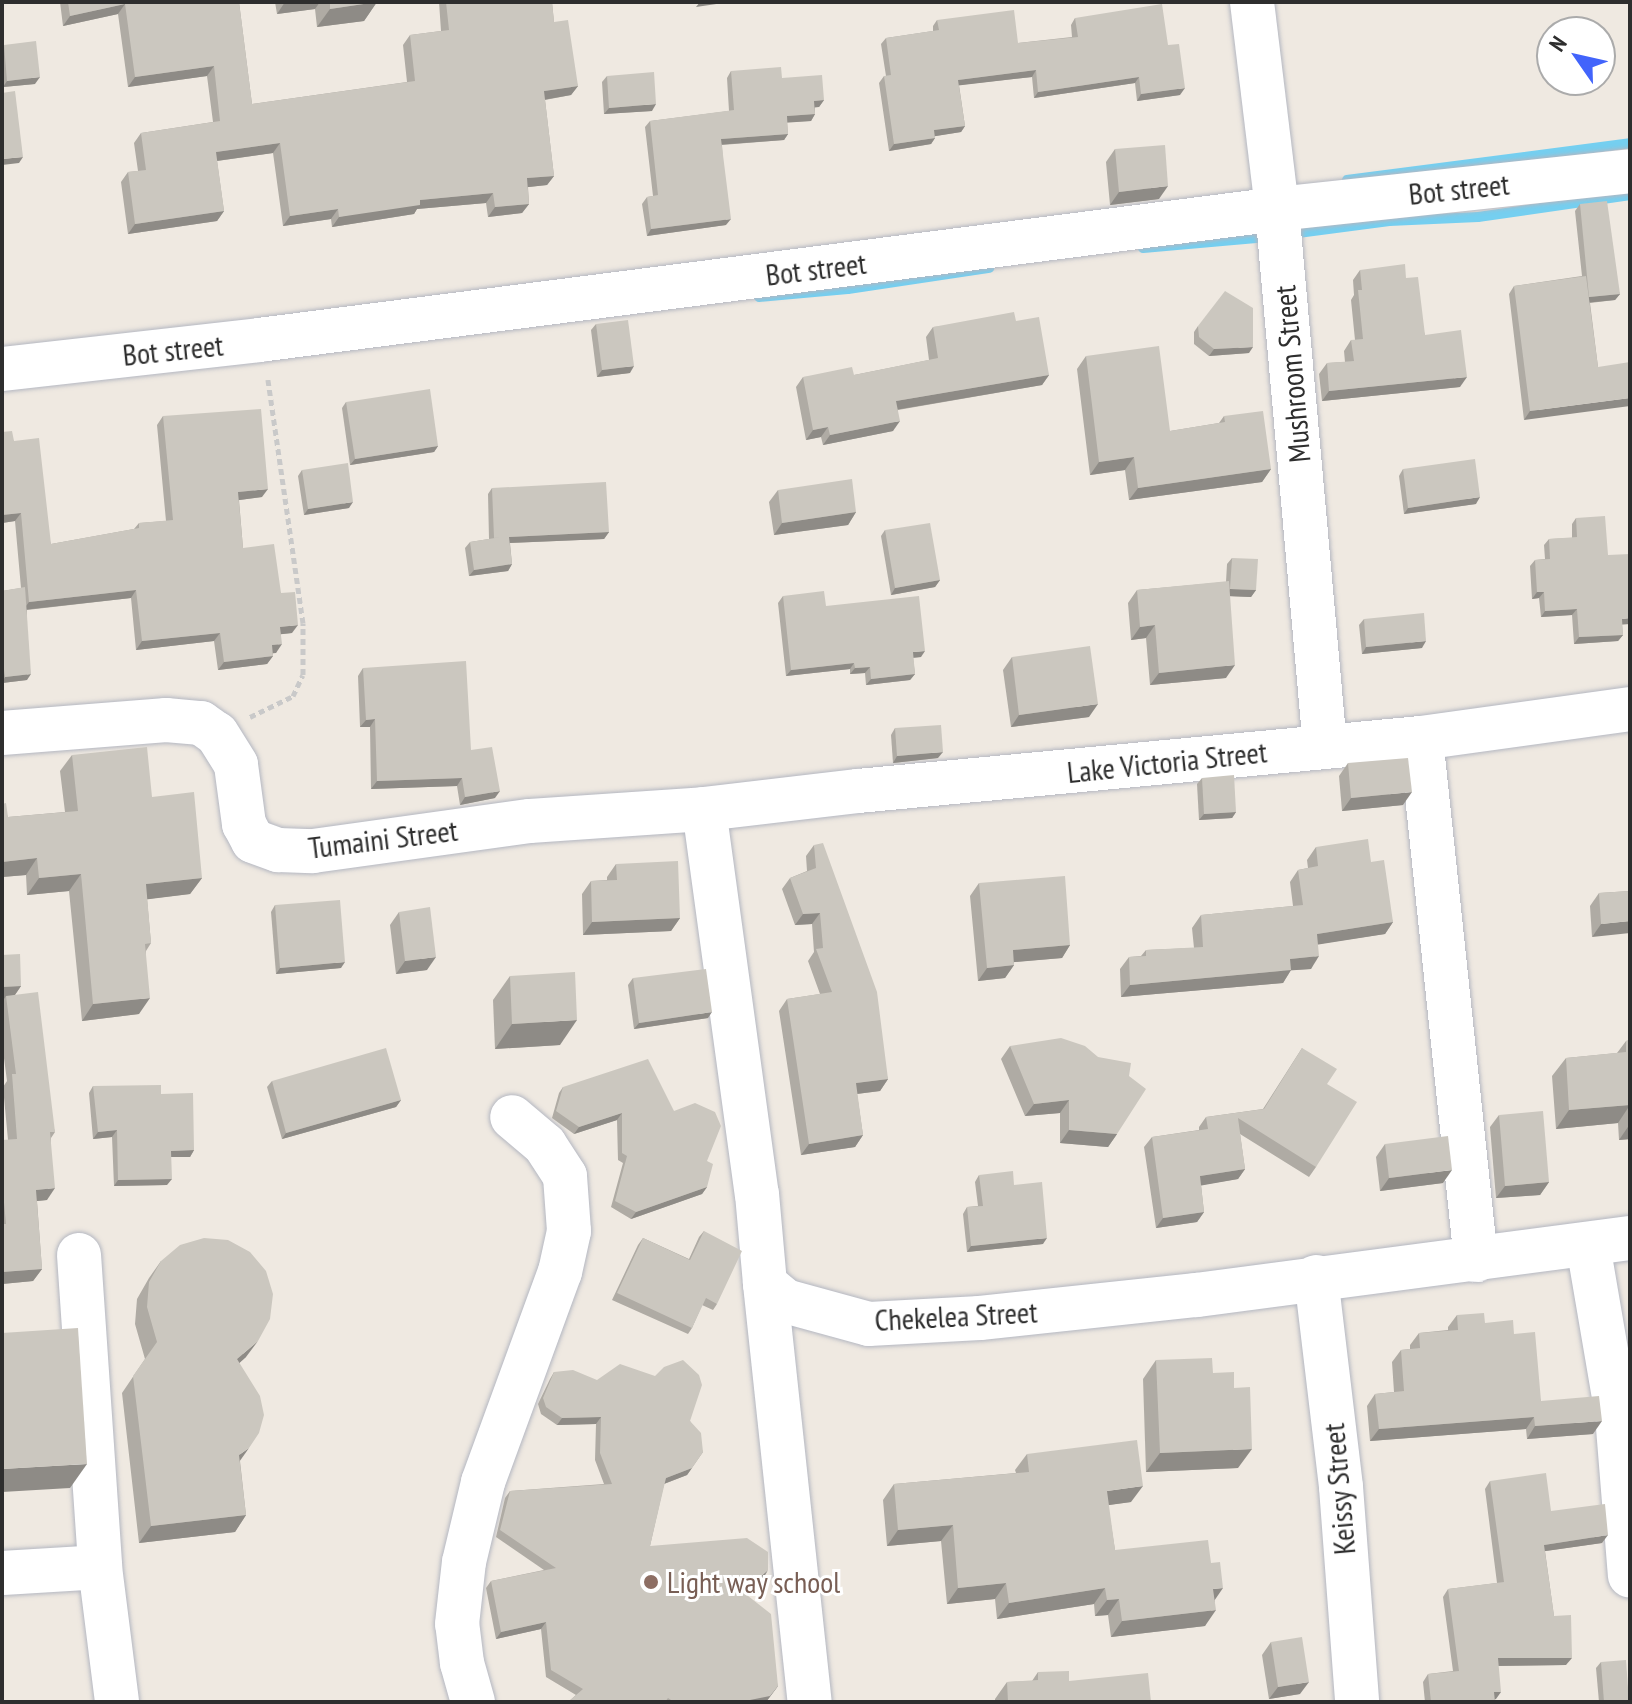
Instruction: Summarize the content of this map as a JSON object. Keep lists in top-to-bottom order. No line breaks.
{"streets":{"street":["Bot street","Mushroom Street","Lake Victoria Street","Tumaini Street","Chekelea Street","Keissy Street"]},"crossings":[["Bot street","Mushroom Street"],["Mushroom Street","Lake Victoria Street"],["Lake Victoria Street","Tumaini Street"],["Chekelea Street","Keissy Street"]],"places":["Light way school"],"north":"top left"}
